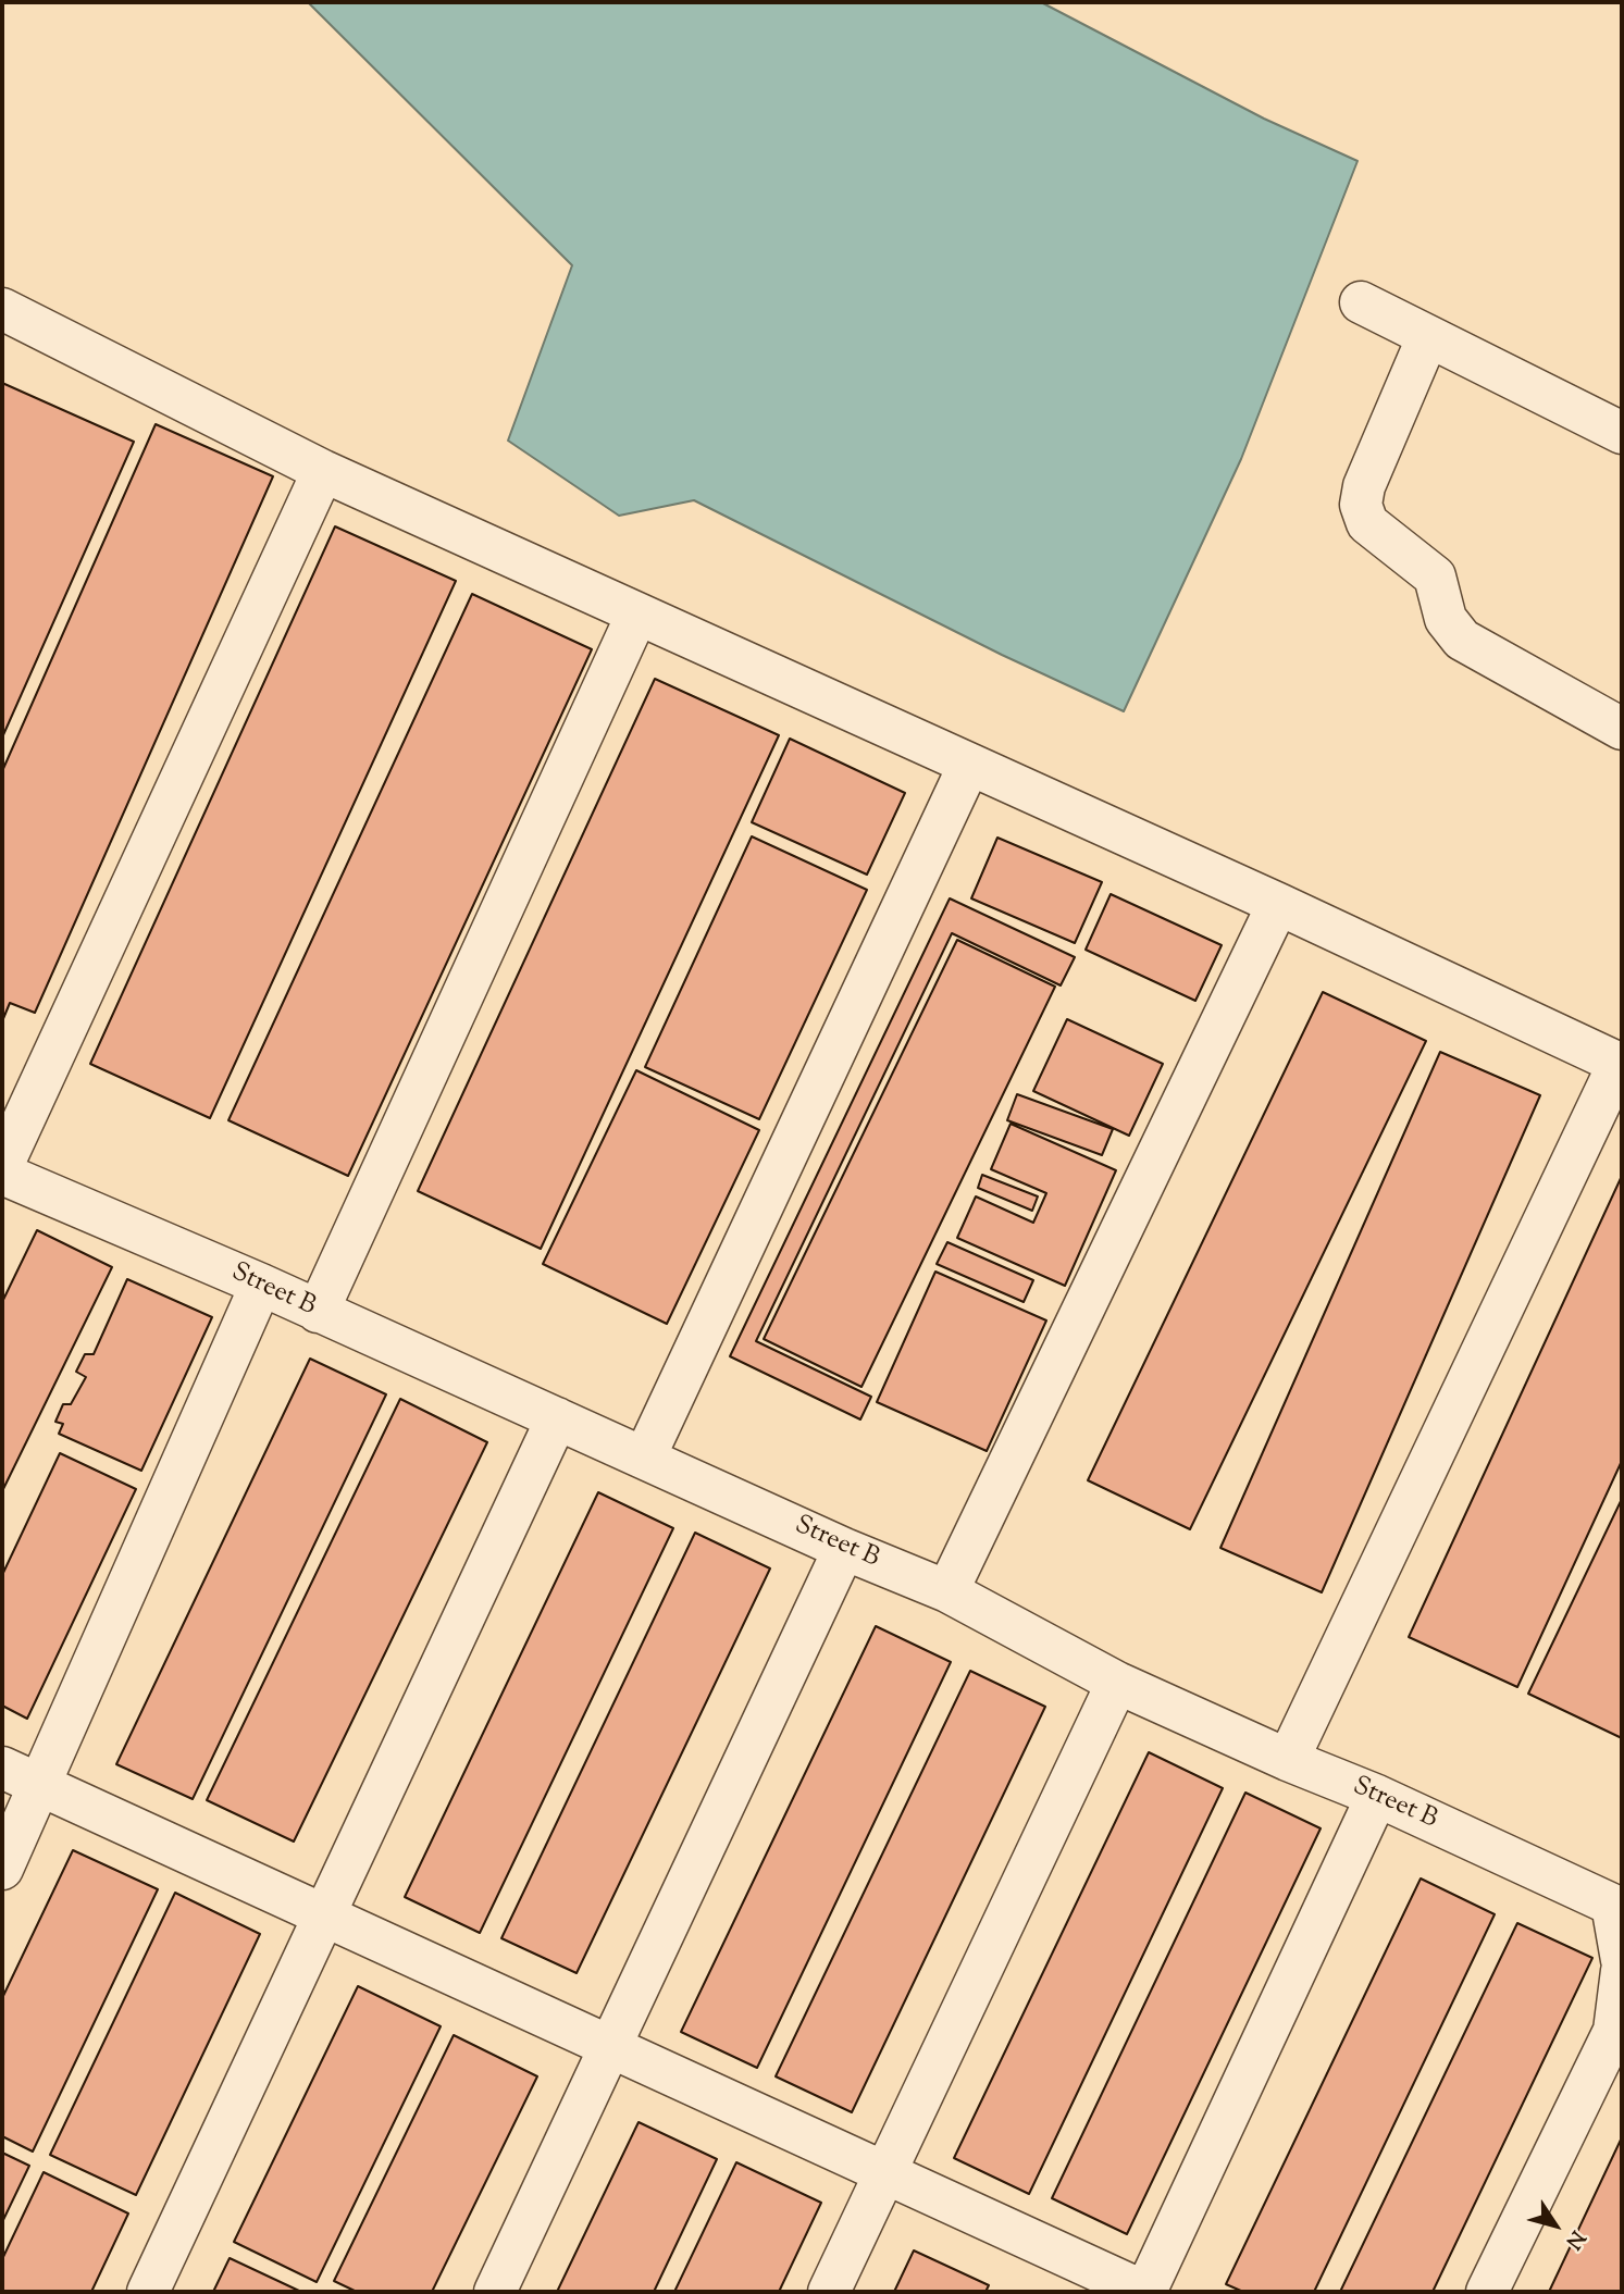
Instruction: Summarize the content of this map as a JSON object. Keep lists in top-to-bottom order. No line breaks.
{"streets":{"street":["Street B"]},"north":"bottom right"}
